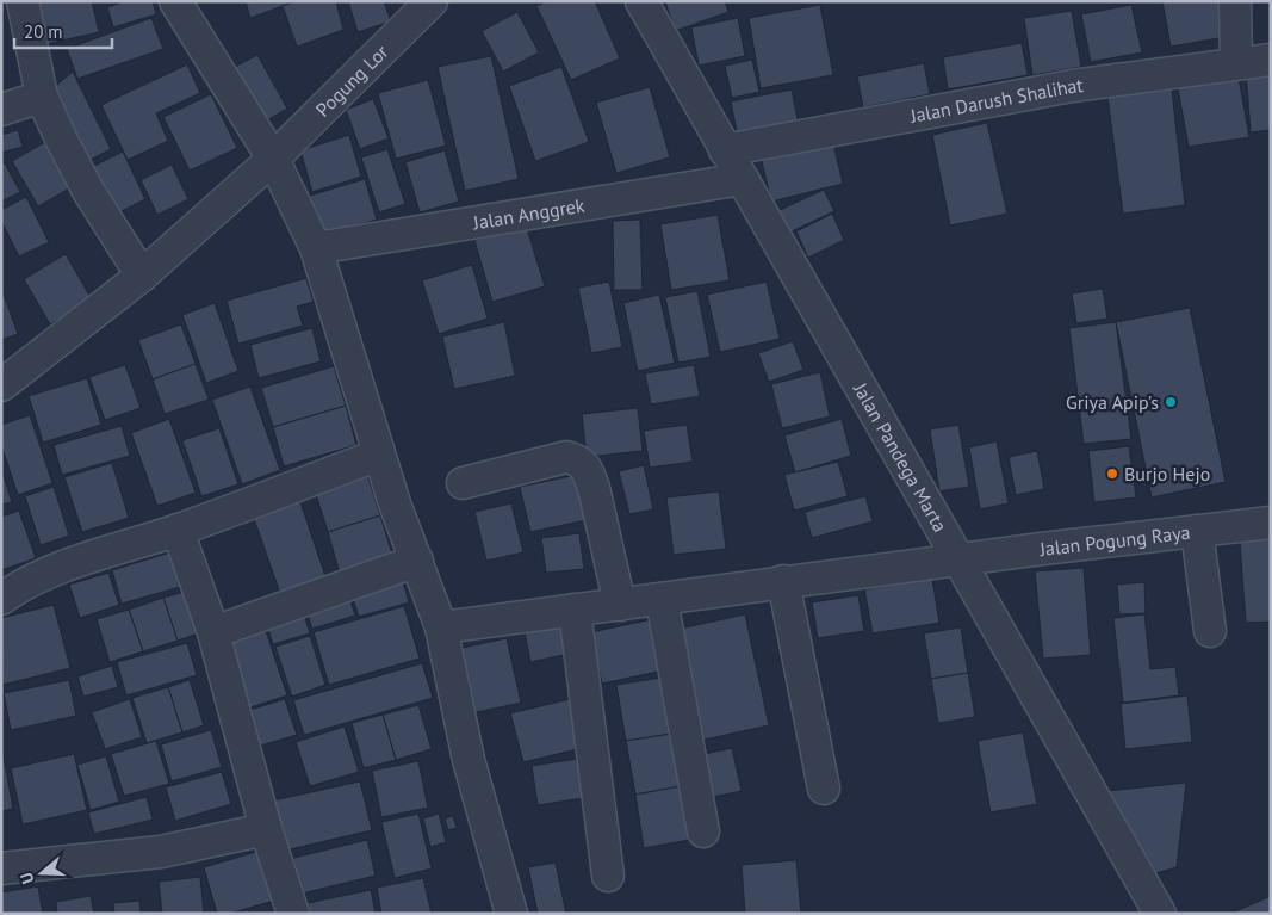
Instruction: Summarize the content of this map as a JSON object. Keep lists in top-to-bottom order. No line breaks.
{"streets":{"street":["Pogung Lor","Jalan Darush Shalihat","Jalan Anggrek","Jalan Pandega Marta","Jalan Pogung Raya"]},"crossings":[["Jalan Darush Shalihat","Jalan Pandega Marta"],["Jalan Anggrek","Jalan Pandega Marta"],["Jalan Pandega Marta","Jalan Pogung Raya"]],"places":["Griya Apip's","Burjo Hejo"],"scale_bar":"20 m","north":"left"}
